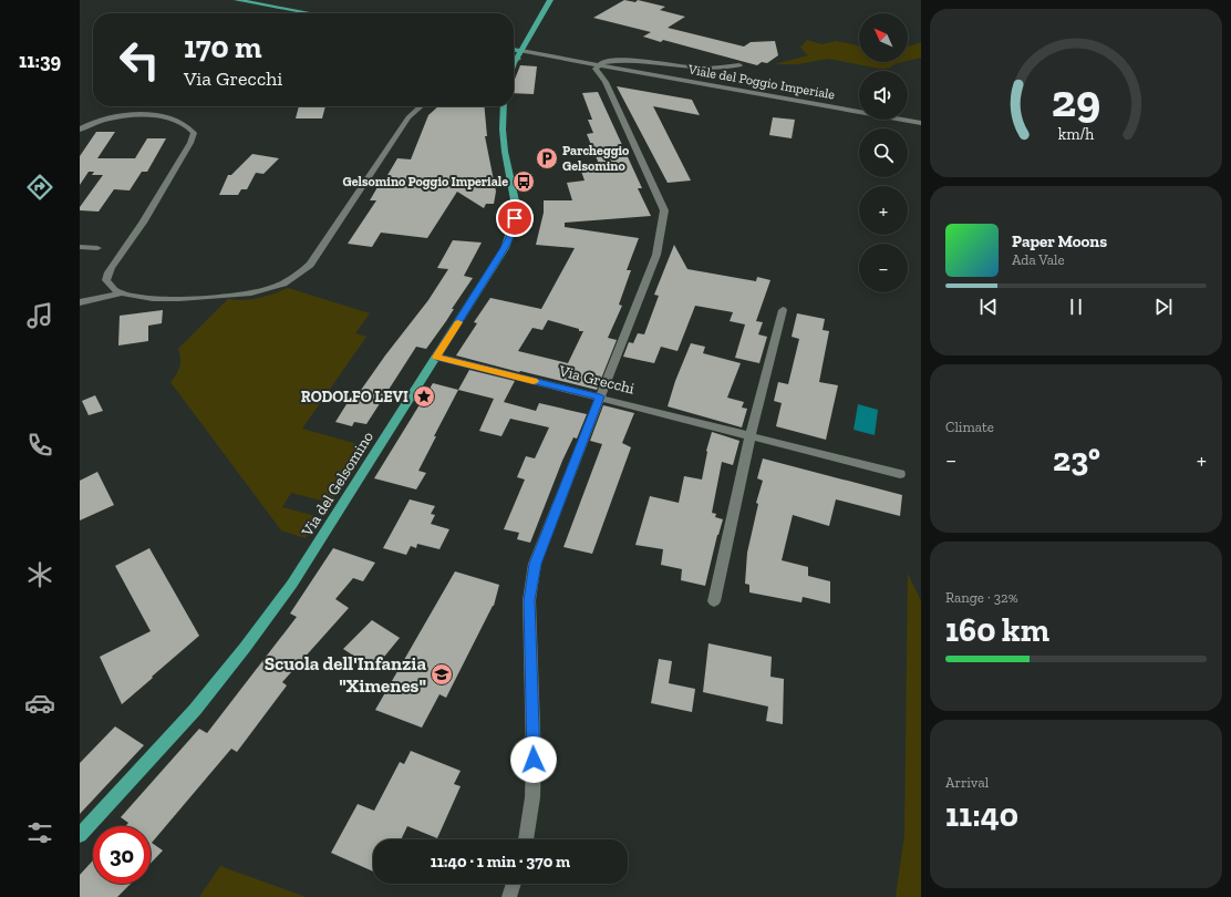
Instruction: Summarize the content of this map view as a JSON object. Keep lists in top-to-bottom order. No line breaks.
{"streets":{"main road":["Viale del Poggio Imperiale","Via del Gelsomino"],"street":["Via Grecchi"]},"crossings":[["Via Grecchi","Via del Gelsomino"]],"places":{"parking":["Parcheggio Gelsomino"],"bus stop":["Gelsomino Poggio Imperiale"],"place":["RODOLFO LEVI"],"school or university":["Scuola dell'Infanzia \"Ximenes\""]},"north":"top left","page":{"tabs":"11:39","map_buttons":["+","−"],"turn":["170 m","Via Grecchi"],"song":["Paper Moons","Ada Vale"],"tile":["Climate",["Range · 32%","160 km"],["Arrival","11:40"]],"heat":["−","23°","+"],"limit":"30","trip":"11:40 · 1 min · 370 m","gauge":["29","km/h"]}}
